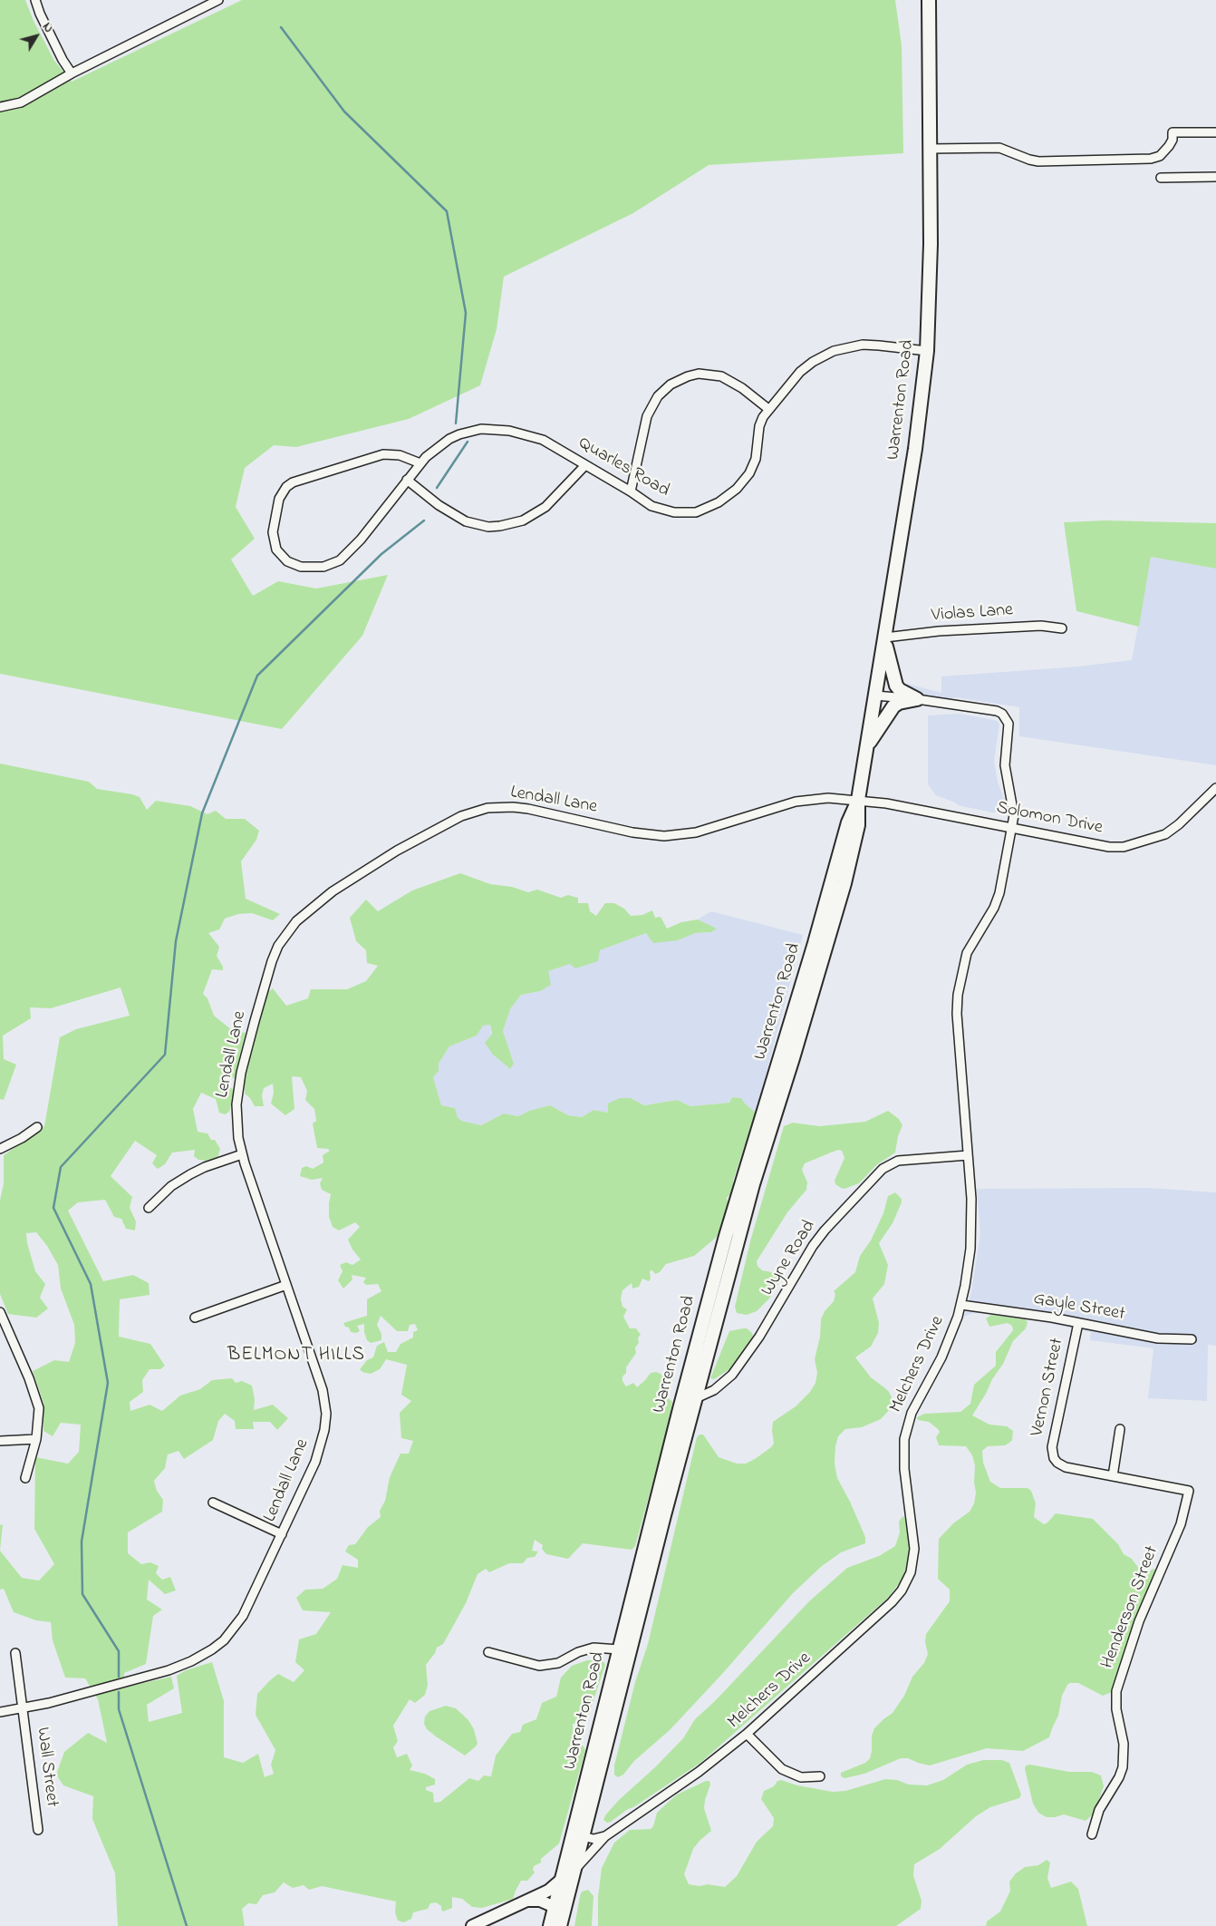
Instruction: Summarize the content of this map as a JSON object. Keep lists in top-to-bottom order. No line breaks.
{"streets":{"main road":["Warrenton Road"],"street":["Quarles Road","Violas Lane","Lendall Lane","Solomon Drive","Wyne Road","Gayle Street","Melchers Drive","Vernon Street","Henderson Street","Wall Street"]},"crossings":[["Warrenton Road","Quarles Road"],["Warrenton Road","Violas Lane"],["Warrenton Road","Lendall Lane"],["Warrenton Road","Solomon Drive"],["Warrenton Road","Wyne Road"],["Warrenton Road","Melchers Drive"],["Lendall Lane","Solomon Drive"],["Lendall Lane","Wall Street"],["Solomon Drive","Melchers Drive"],["Wyne Road","Melchers Drive"],["Gayle Street","Melchers Drive"],["Gayle Street","Vernon Street"],["Vernon Street","Henderson Street"]],"districts":["BELMONT HILLS"],"north":"top right"}
